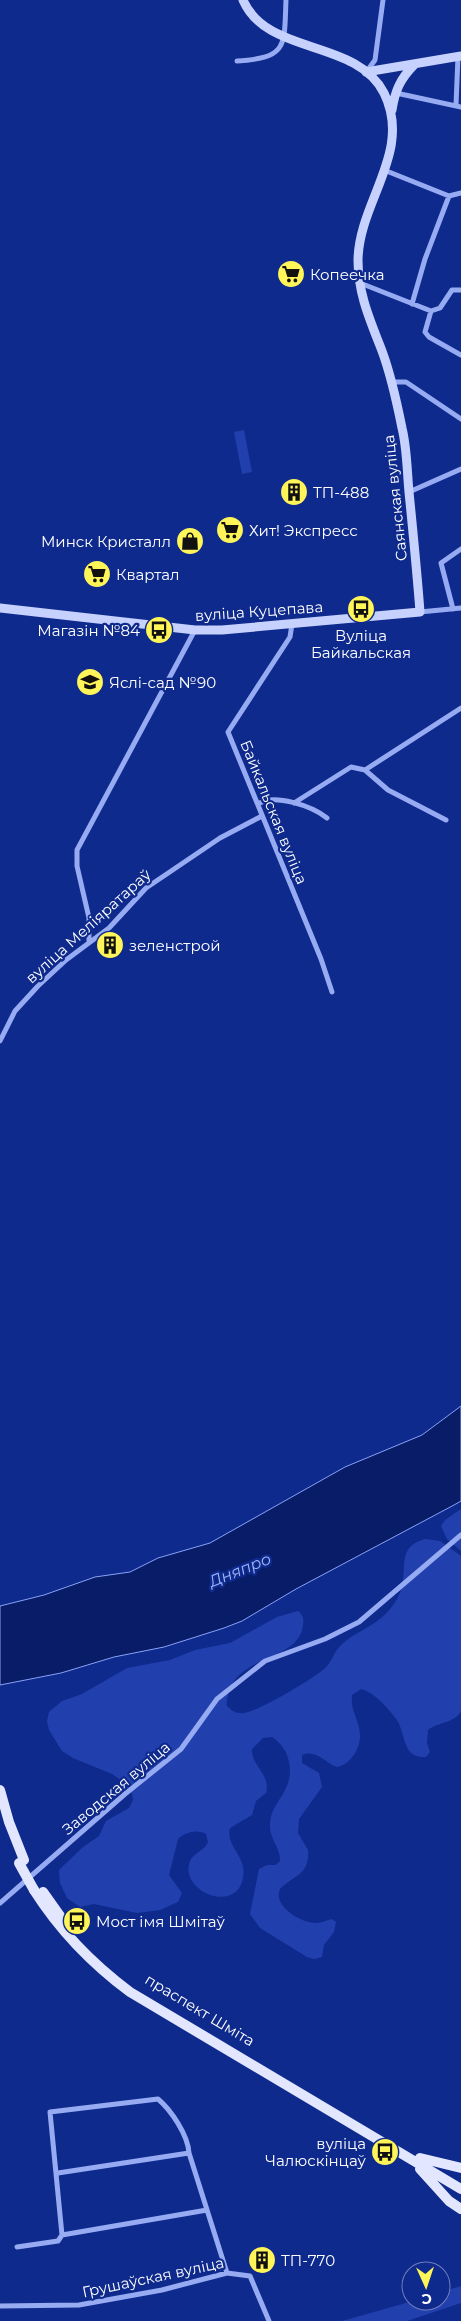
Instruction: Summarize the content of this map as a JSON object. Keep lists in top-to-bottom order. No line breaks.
{"streets":{"main road":["Саянская вуліца","вуліца Куцепава","праспект Шміта"],"street":["Байкальская вуліца","вуліца Меліяратараў","Заводская вуліца","Грушаўская вуліца"]},"crossings":[["Саянская вуліца","вуліца Куцепава"],["вуліца Куцепава","Байкальская вуліца"],["Байкальская вуліца","вуліца Меліяратараў"]],"water":["Дняпро"],"places":{"supermarket":["Копеечка","Хит! Экспресс","Квартал"],"building":["ТП-488","зеленстрой","ТП-770"],"shop":["Минск Кристалл"],"bus stop":["Вуліца Байкальская","Магазін №84","Мост імя Шмітаў","вуліца Чалюскінцаў"],"school or university":["Яслі-сад №90"]},"north":"bottom"}
